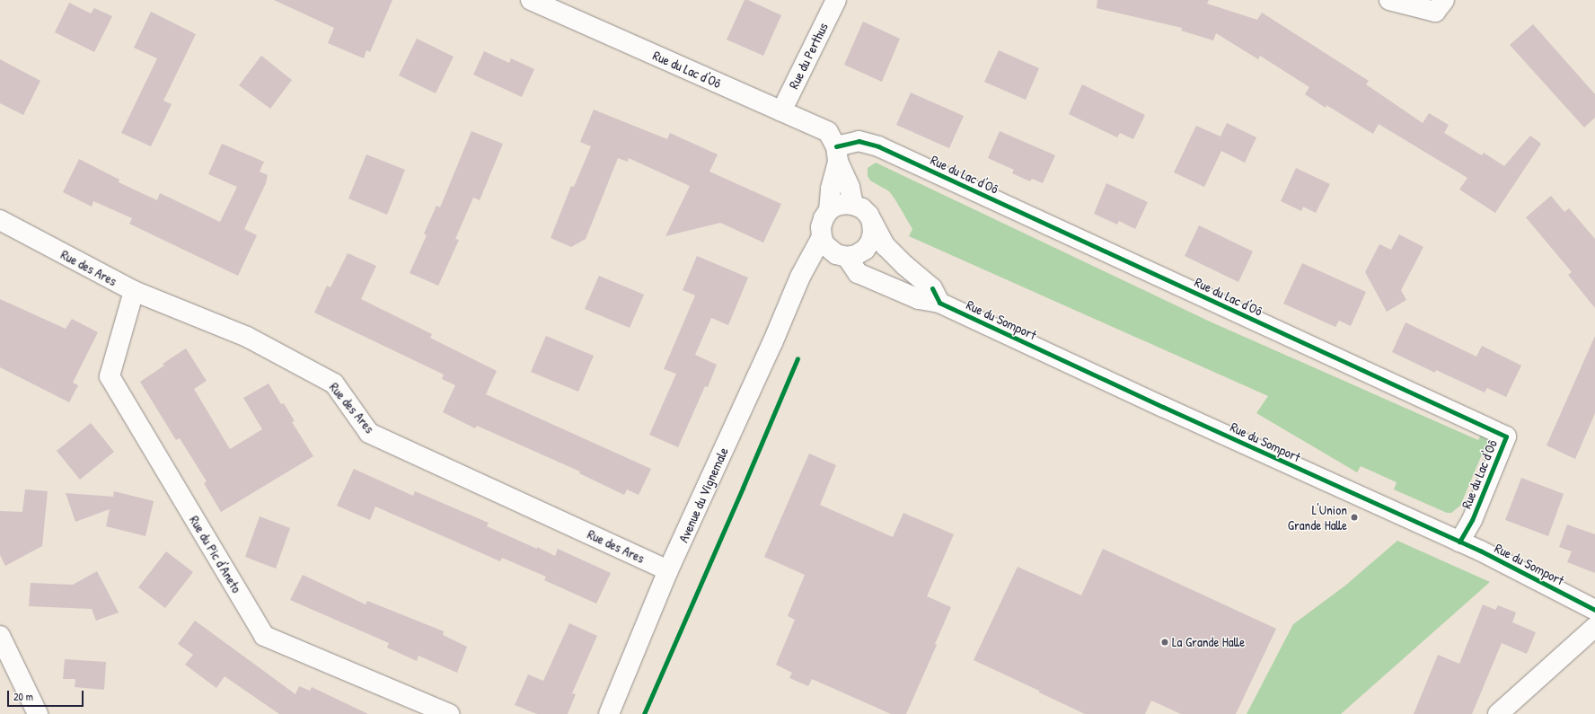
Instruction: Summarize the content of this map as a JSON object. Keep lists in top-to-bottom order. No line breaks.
{"streets":{"street":["Rue du Perthus","Rue du Lac d'Oô","Rue des Ares","Rue du Somport","Avenue du Vignemale","Rue du Pic d'Aneto"]},"crossings":[["Rue du Perthus","Rue du Lac d'Oô"],["Rue du Lac d'Oô","Rue du Somport"],["Rue du Lac d'Oô","Avenue du Vignemale"],["Rue des Ares","Avenue du Vignemale"],["Rue des Ares","Rue du Pic d'Aneto"],["Rue du Somport","Avenue du Vignemale"]],"places":["L'Union Grande Halle","La Grande Halle"],"scale_bar":"20 m"}
